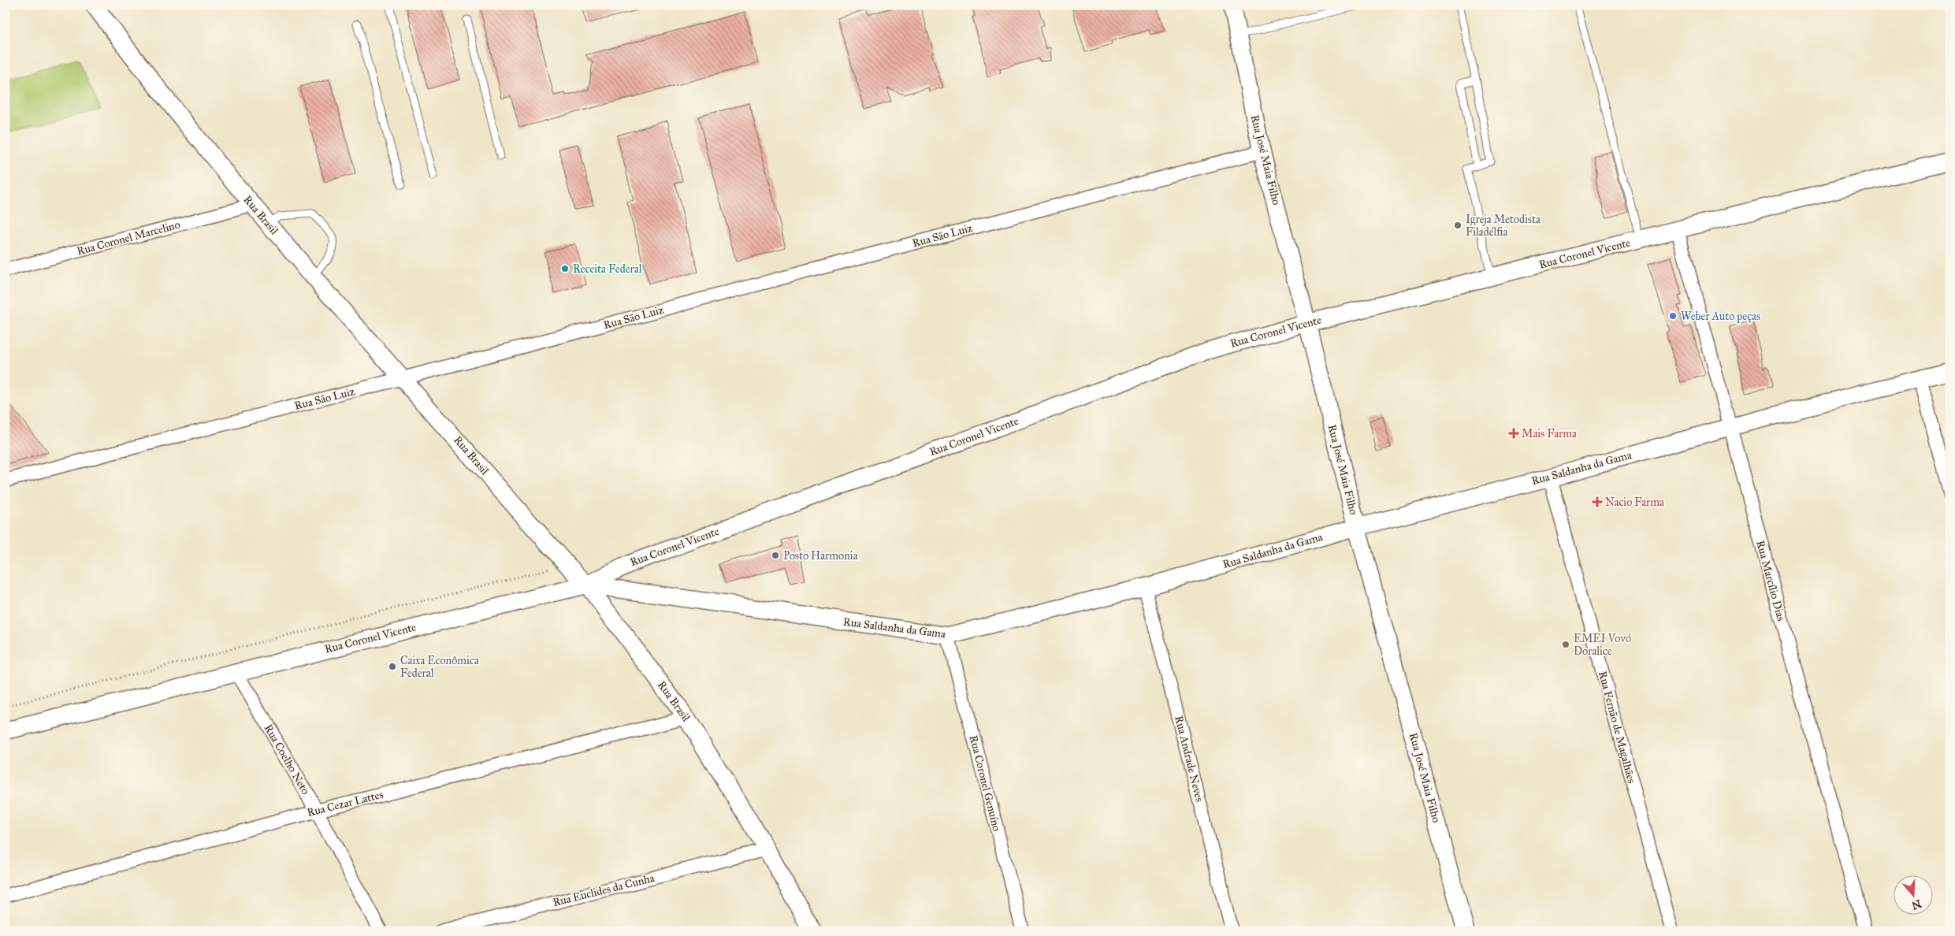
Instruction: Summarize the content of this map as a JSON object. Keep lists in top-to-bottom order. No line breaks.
{"streets":{"street":["Rua José Maia Filho","Rua Brasil","Rua São Luiz","Rua Coronel Marcelino","Rua Coronel Vicente","Rua Saldanha da Gama","Rua Marcílio Dias","Rua Fernão de Magalhães","Rua Andrade Neves","Rua Coelho Neto","Rua Coronel Genuíno","Rua Cezar Lattes","Rua Euclides da Cunha"]},"crossings":[["Rua José Maia Filho","Rua São Luiz"],["Rua José Maia Filho","Rua Coronel Vicente"],["Rua José Maia Filho","Rua Saldanha da Gama"],["Rua Brasil","Rua São Luiz"],["Rua Brasil","Rua Coronel Marcelino"],["Rua Brasil","Rua Coronel Vicente"],["Rua Brasil","Rua Saldanha da Gama"],["Rua Brasil","Rua Cezar Lattes"],["Rua Brasil","Rua Euclides da Cunha"],["Rua Coronel Vicente","Rua Saldanha da Gama"],["Rua Coronel Vicente","Rua Marcílio Dias"],["Rua Coronel Vicente","Rua Coelho Neto"],["Rua Saldanha da Gama","Rua Marcílio Dias"],["Rua Saldanha da Gama","Rua Fernão de Magalhães"],["Rua Saldanha da Gama","Rua Andrade Neves"],["Rua Saldanha da Gama","Rua Coronel Genuíno"],["Rua Coelho Neto","Rua Cezar Lattes"]],"places":{"other":["Igreja Metodista Filadélfia","Receita Federal","Weber Auto peças","Posto Harmonia","EMEI Vovó Doralice","Caixa Econômica Federal"],"health":["Mais Farma","Nacio Farma"]},"north":"bottom"}
